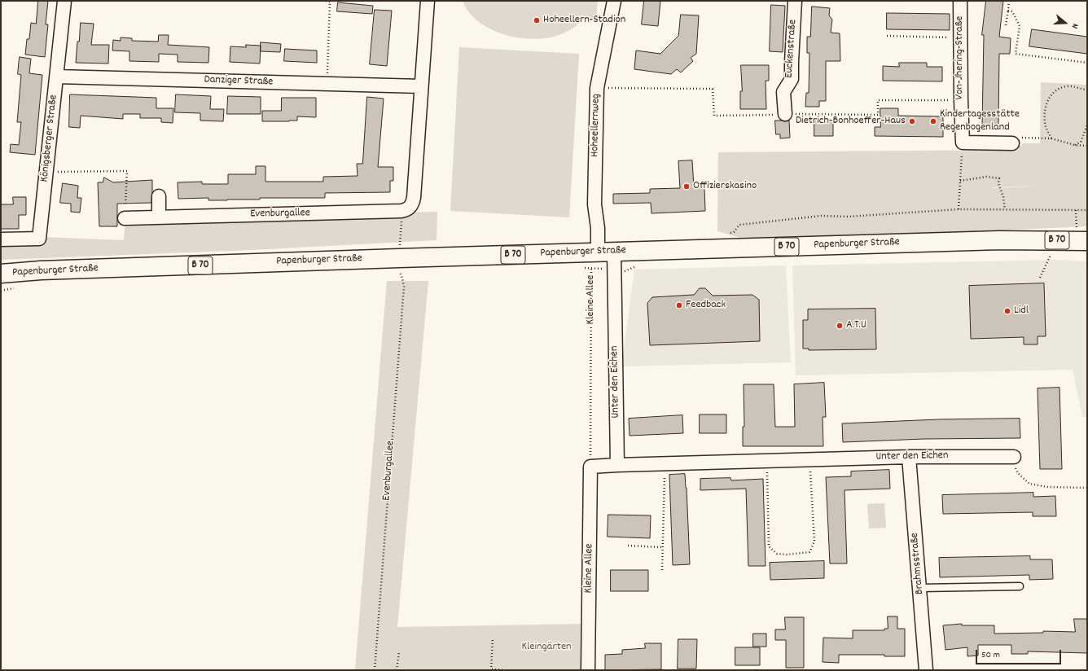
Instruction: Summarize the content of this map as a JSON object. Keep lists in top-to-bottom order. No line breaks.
{"streets":{"main road":["B 70","Papenburger Straße"],"street":["Euckenstraße","Von-Jhering-Straße","Danziger Straße","Hoheellernweg","Königsberger Straße","Evenburgallee","Kleine Allee","Unter den Eichen","Brahmsstraße"]},"crossings":[["Danziger Straße","Königsberger Straße"],["Hoheellernweg","Papenburger Straße"],["Hoheellernweg","Unter den Eichen"],["Papenburger Straße","Unter den Eichen"],["Unter den Eichen","Brahmsstraße"]],"parks":["Kleingärten"],"places":["Hoheellern-Stadion","Dietrich-Bonhoeffer-Haus","Kindertagesstätte Regenbogenland","Offizierskasino","Feedback","Lidl","A.T.U"],"scale_bar":"50 m","north":"right"}
